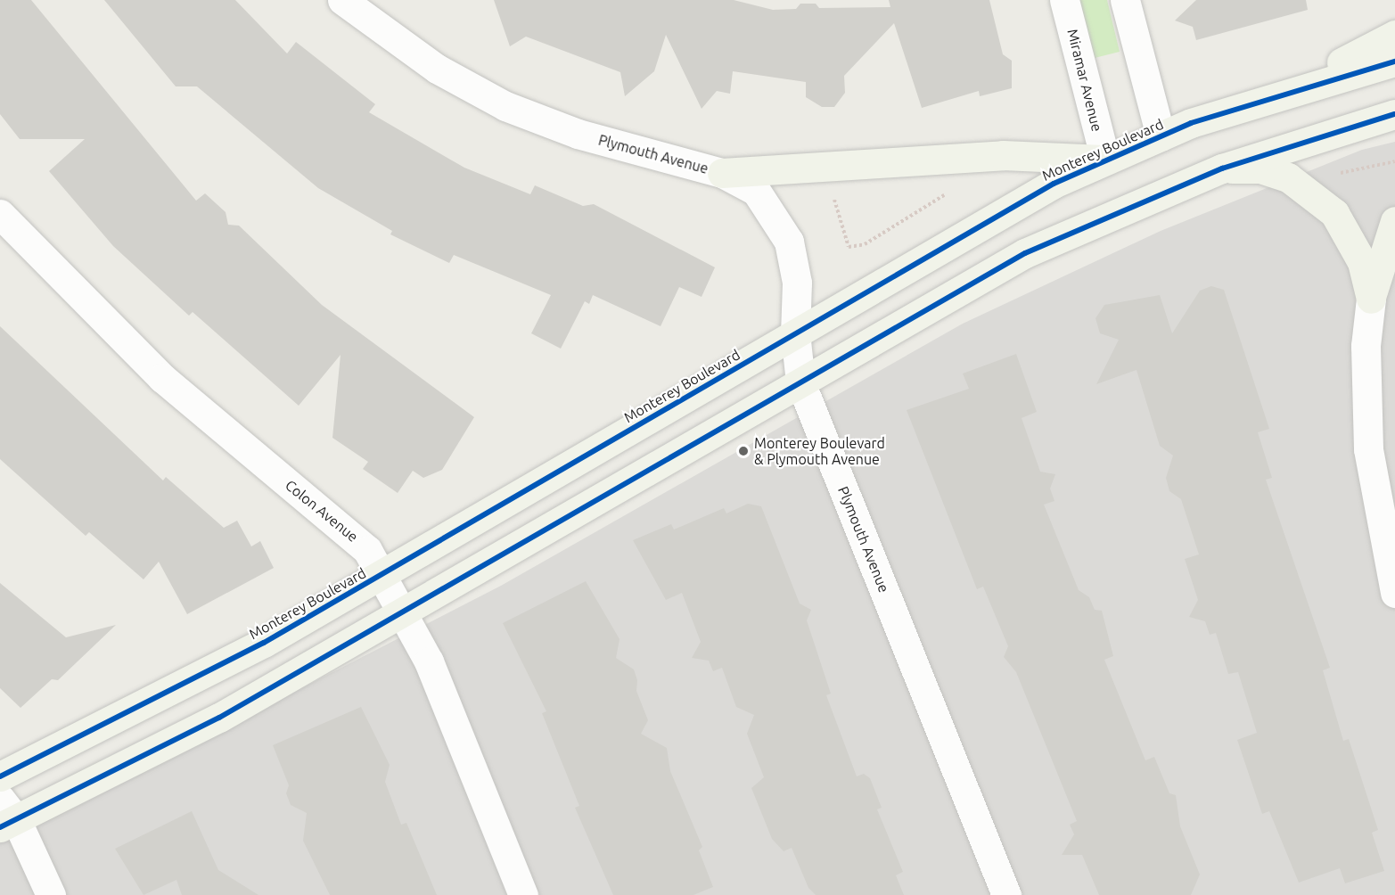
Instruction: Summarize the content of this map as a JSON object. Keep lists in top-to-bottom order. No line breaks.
{"streets":{"main road":["Monterey Boulevard"],"street":["Miramar Avenue","Plymouth Avenue","Colon Avenue"]},"crossings":[["Miramar Avenue","Monterey Boulevard"],["Monterey Boulevard","Plymouth Avenue"],["Monterey Boulevard","Colon Avenue"]],"places":["Monterey Boulevard & Plymouth Avenue"]}
